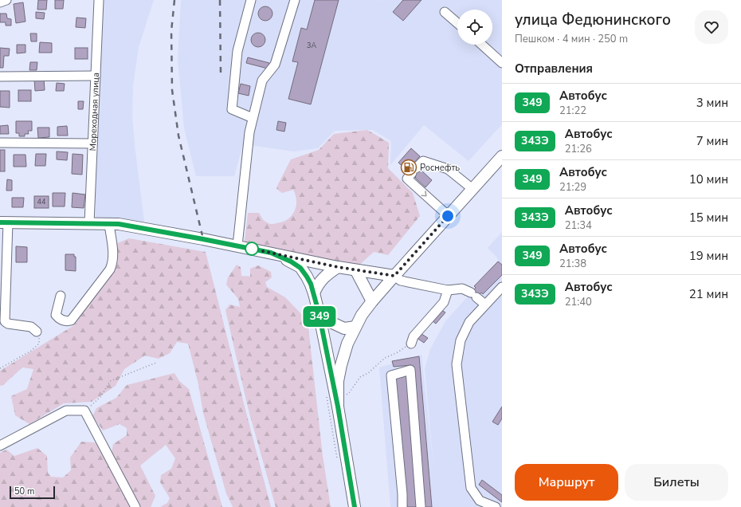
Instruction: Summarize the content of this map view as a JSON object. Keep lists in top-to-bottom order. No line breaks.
{"streets":{"street":["Мореходная улица"]},"places":{"fuel station":["Роснефть"]},"lines":["bus line 349"],"house_numbers":["3А","44"],"scale_bar":"50 m","page":{"on_map":"349","heading":[["улица Федюнинского","Пешком · 4 мин · 250 m"],"Отправления"],"list":[{"mark":"349","name":"Автобус","note":"21:22","value":"3 мин"},{"mark":"343Э","name":"Автобус","note":"21:26","value":"7 мин"},{"mark":"349","name":"Автобус","note":"21:29","value":"10 мин"},{"mark":"343Э","name":"Автобус","note":"21:34","value":"15 мин"},{"mark":"349","name":"Автобус","note":"21:38","value":"19 мин"},{"mark":"343Э","name":"Автобус","note":"21:40","value":"21 мин"}],"buttons":["Маршрут","Билеты"],"scale":"50 m"}}
